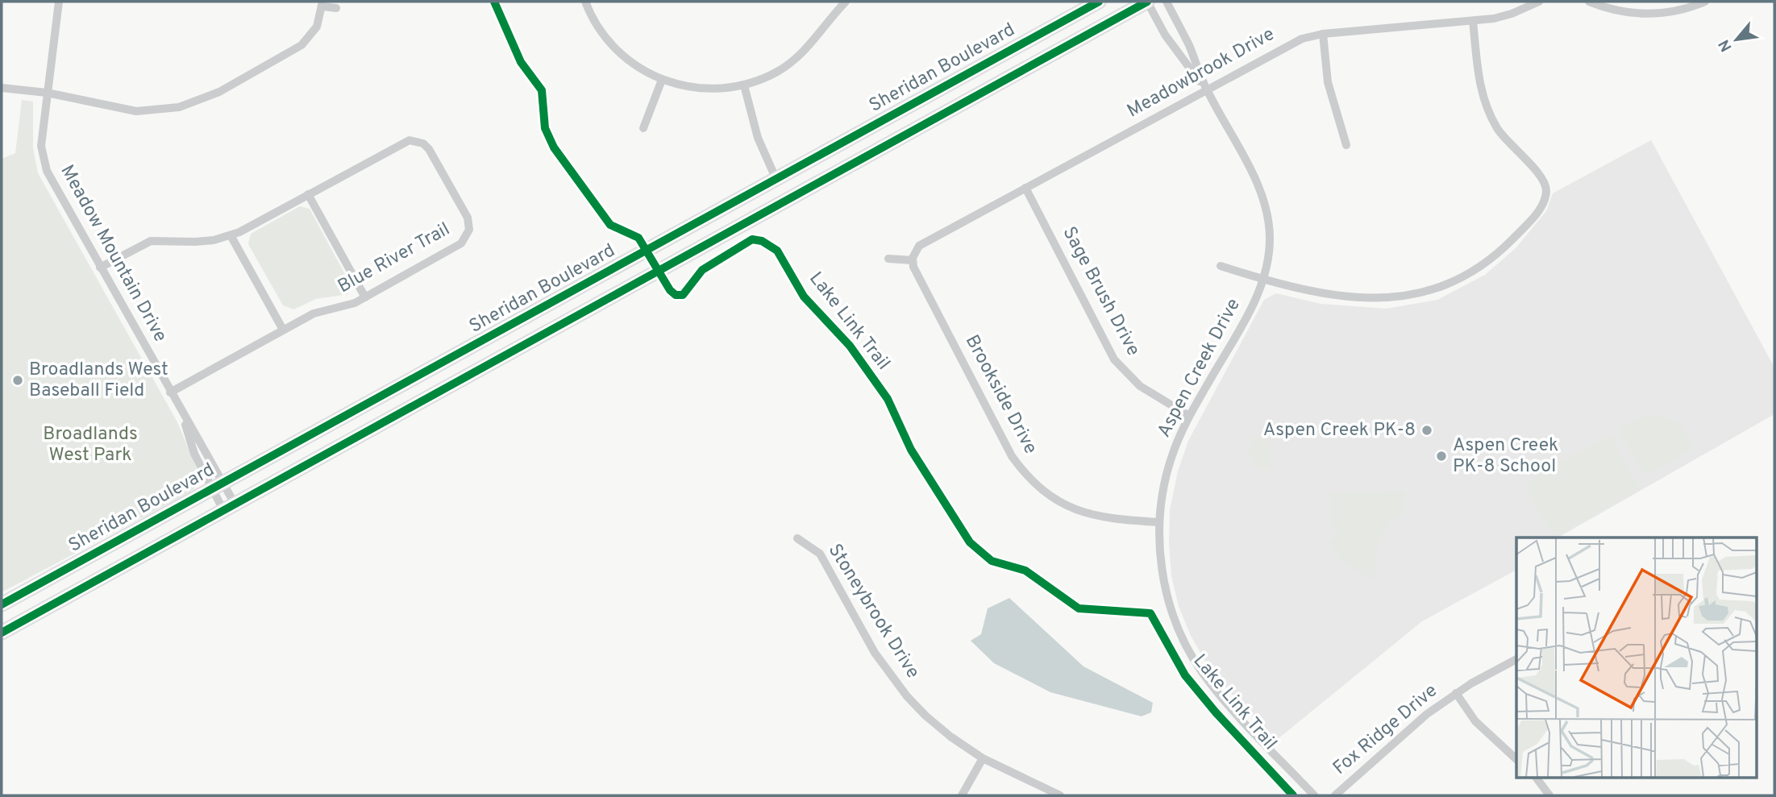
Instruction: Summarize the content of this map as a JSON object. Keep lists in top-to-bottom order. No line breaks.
{"streets":{"main road":["Sheridan Boulevard"],"street":["Meadowbrook Drive","Meadow Mountain Drive","Blue River Trail","Sage Brush Drive","Aspen Creek Drive","Brookside Drive","Stoneybrook Drive","Fox Ridge Drive"],"cycle path":["Lake Link Trail"]},"crossings":[["Sheridan Boulevard","Meadow Mountain Drive"],["Meadowbrook Drive","Sage Brush Drive"],["Meadowbrook Drive","Aspen Creek Drive"],["Meadowbrook Drive","Brookside Drive"],["Meadow Mountain Drive","Blue River Trail"],["Sage Brush Drive","Aspen Creek Drive"],["Aspen Creek Drive","Brookside Drive"]],"parks":["Broadlands West Park"],"places":["Broadlands West Baseball Field","Aspen Creek PK-8","Aspen Creek PK-8 School"],"north":"bottom left"}
